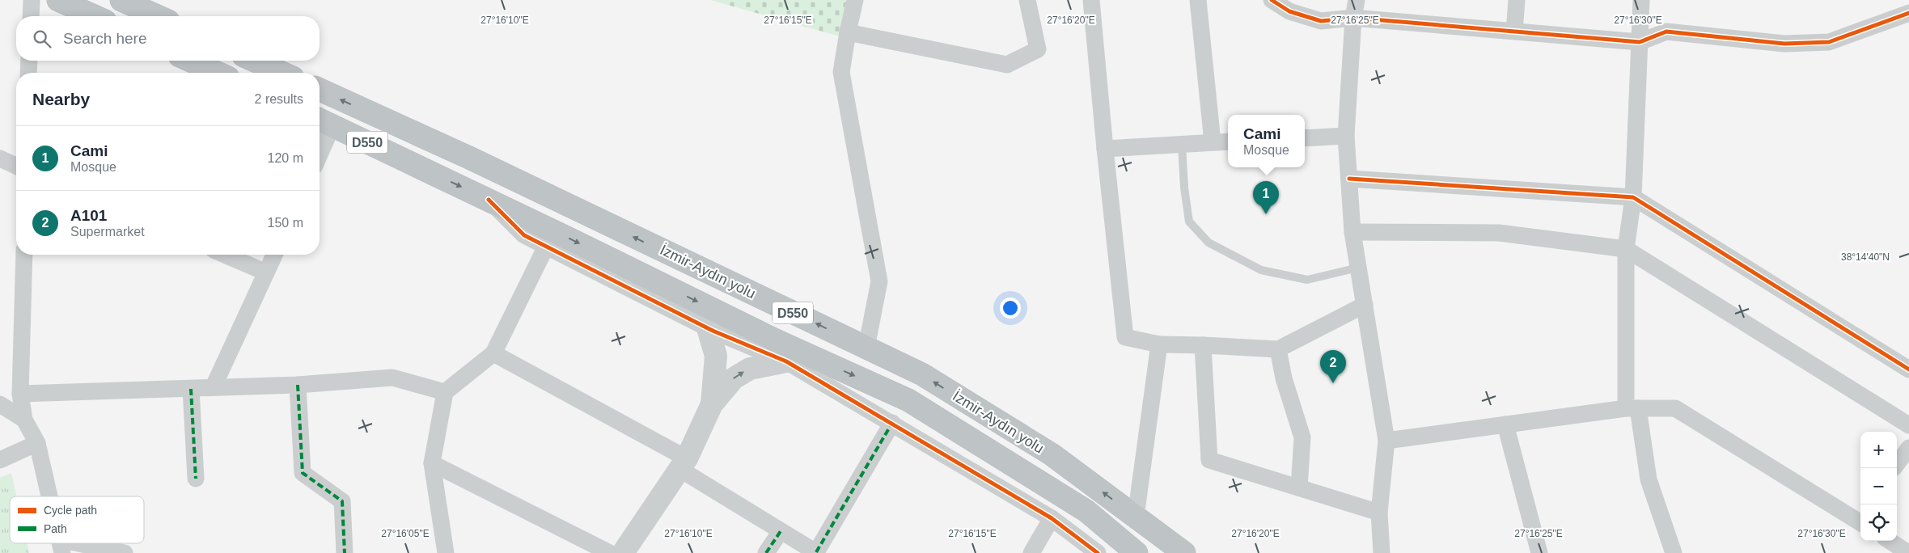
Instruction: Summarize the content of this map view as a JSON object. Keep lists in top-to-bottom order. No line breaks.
{"streets":{"highway":["D550","İzmir-Aydın yolu"]},"legend":["Cycle path","Path"],"page":{"search":"Search here","heading":["Nearby","2 results"],"popup":["Cami","Mosque"],"list":[{"mark":"1","name":"Cami","note":"Mosque","value":"120 m"},{"mark":"2","name":"A101","note":"Supermarket","value":"150 m"}],"pins":["1","2"],"map_buttons":["+","−"]},"coordinates":["27°16'10\"E","27°16'15\"E","27°16'20\"E","27°16'25\"E","27°16'30\"E","38°14'40\"N","27°16'05\"E"]}
